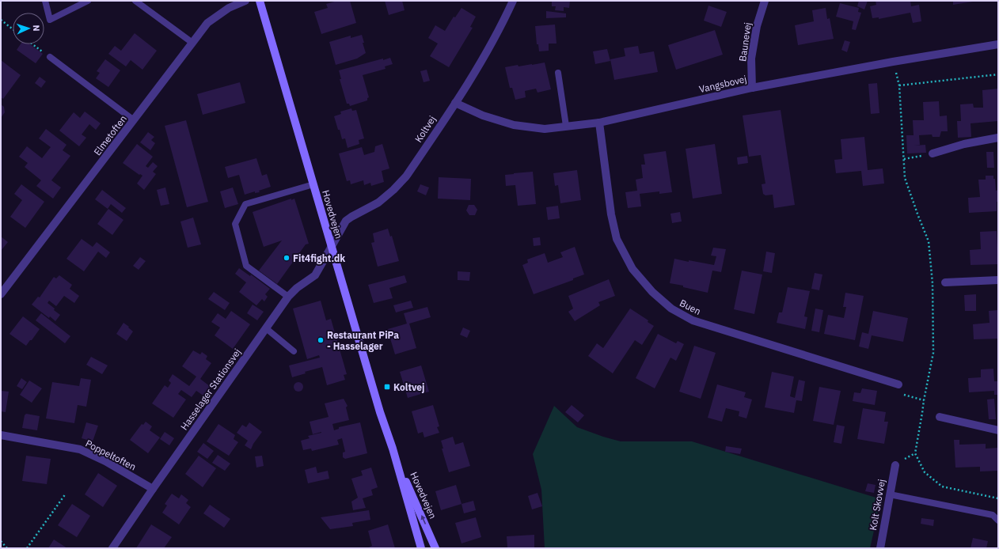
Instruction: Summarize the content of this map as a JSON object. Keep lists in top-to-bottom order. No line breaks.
{"streets":{"main road":["Hovedvejen"],"street":["Baunevej","Vangsbovej","Koltvej","Elmetoften","Buen","Hasselager Stationsvej","Poppeltoften","Kolt Skovvej"]},"crossings":[["Baunevej","Vangsbovej"],["Vangsbovej","Koltvej"],["Vangsbovej","Buen"],["Koltvej","Hovedvejen"],["Koltvej","Hasselager Stationsvej"],["Hovedvejen","Hasselager Stationsvej"],["Hasselager Stationsvej","Poppeltoften"]],"places":{"other":["Fit4fight.dk","Restaurant PiPa - Hasselager"],"transit":["Koltvej"]},"north":"right"}
